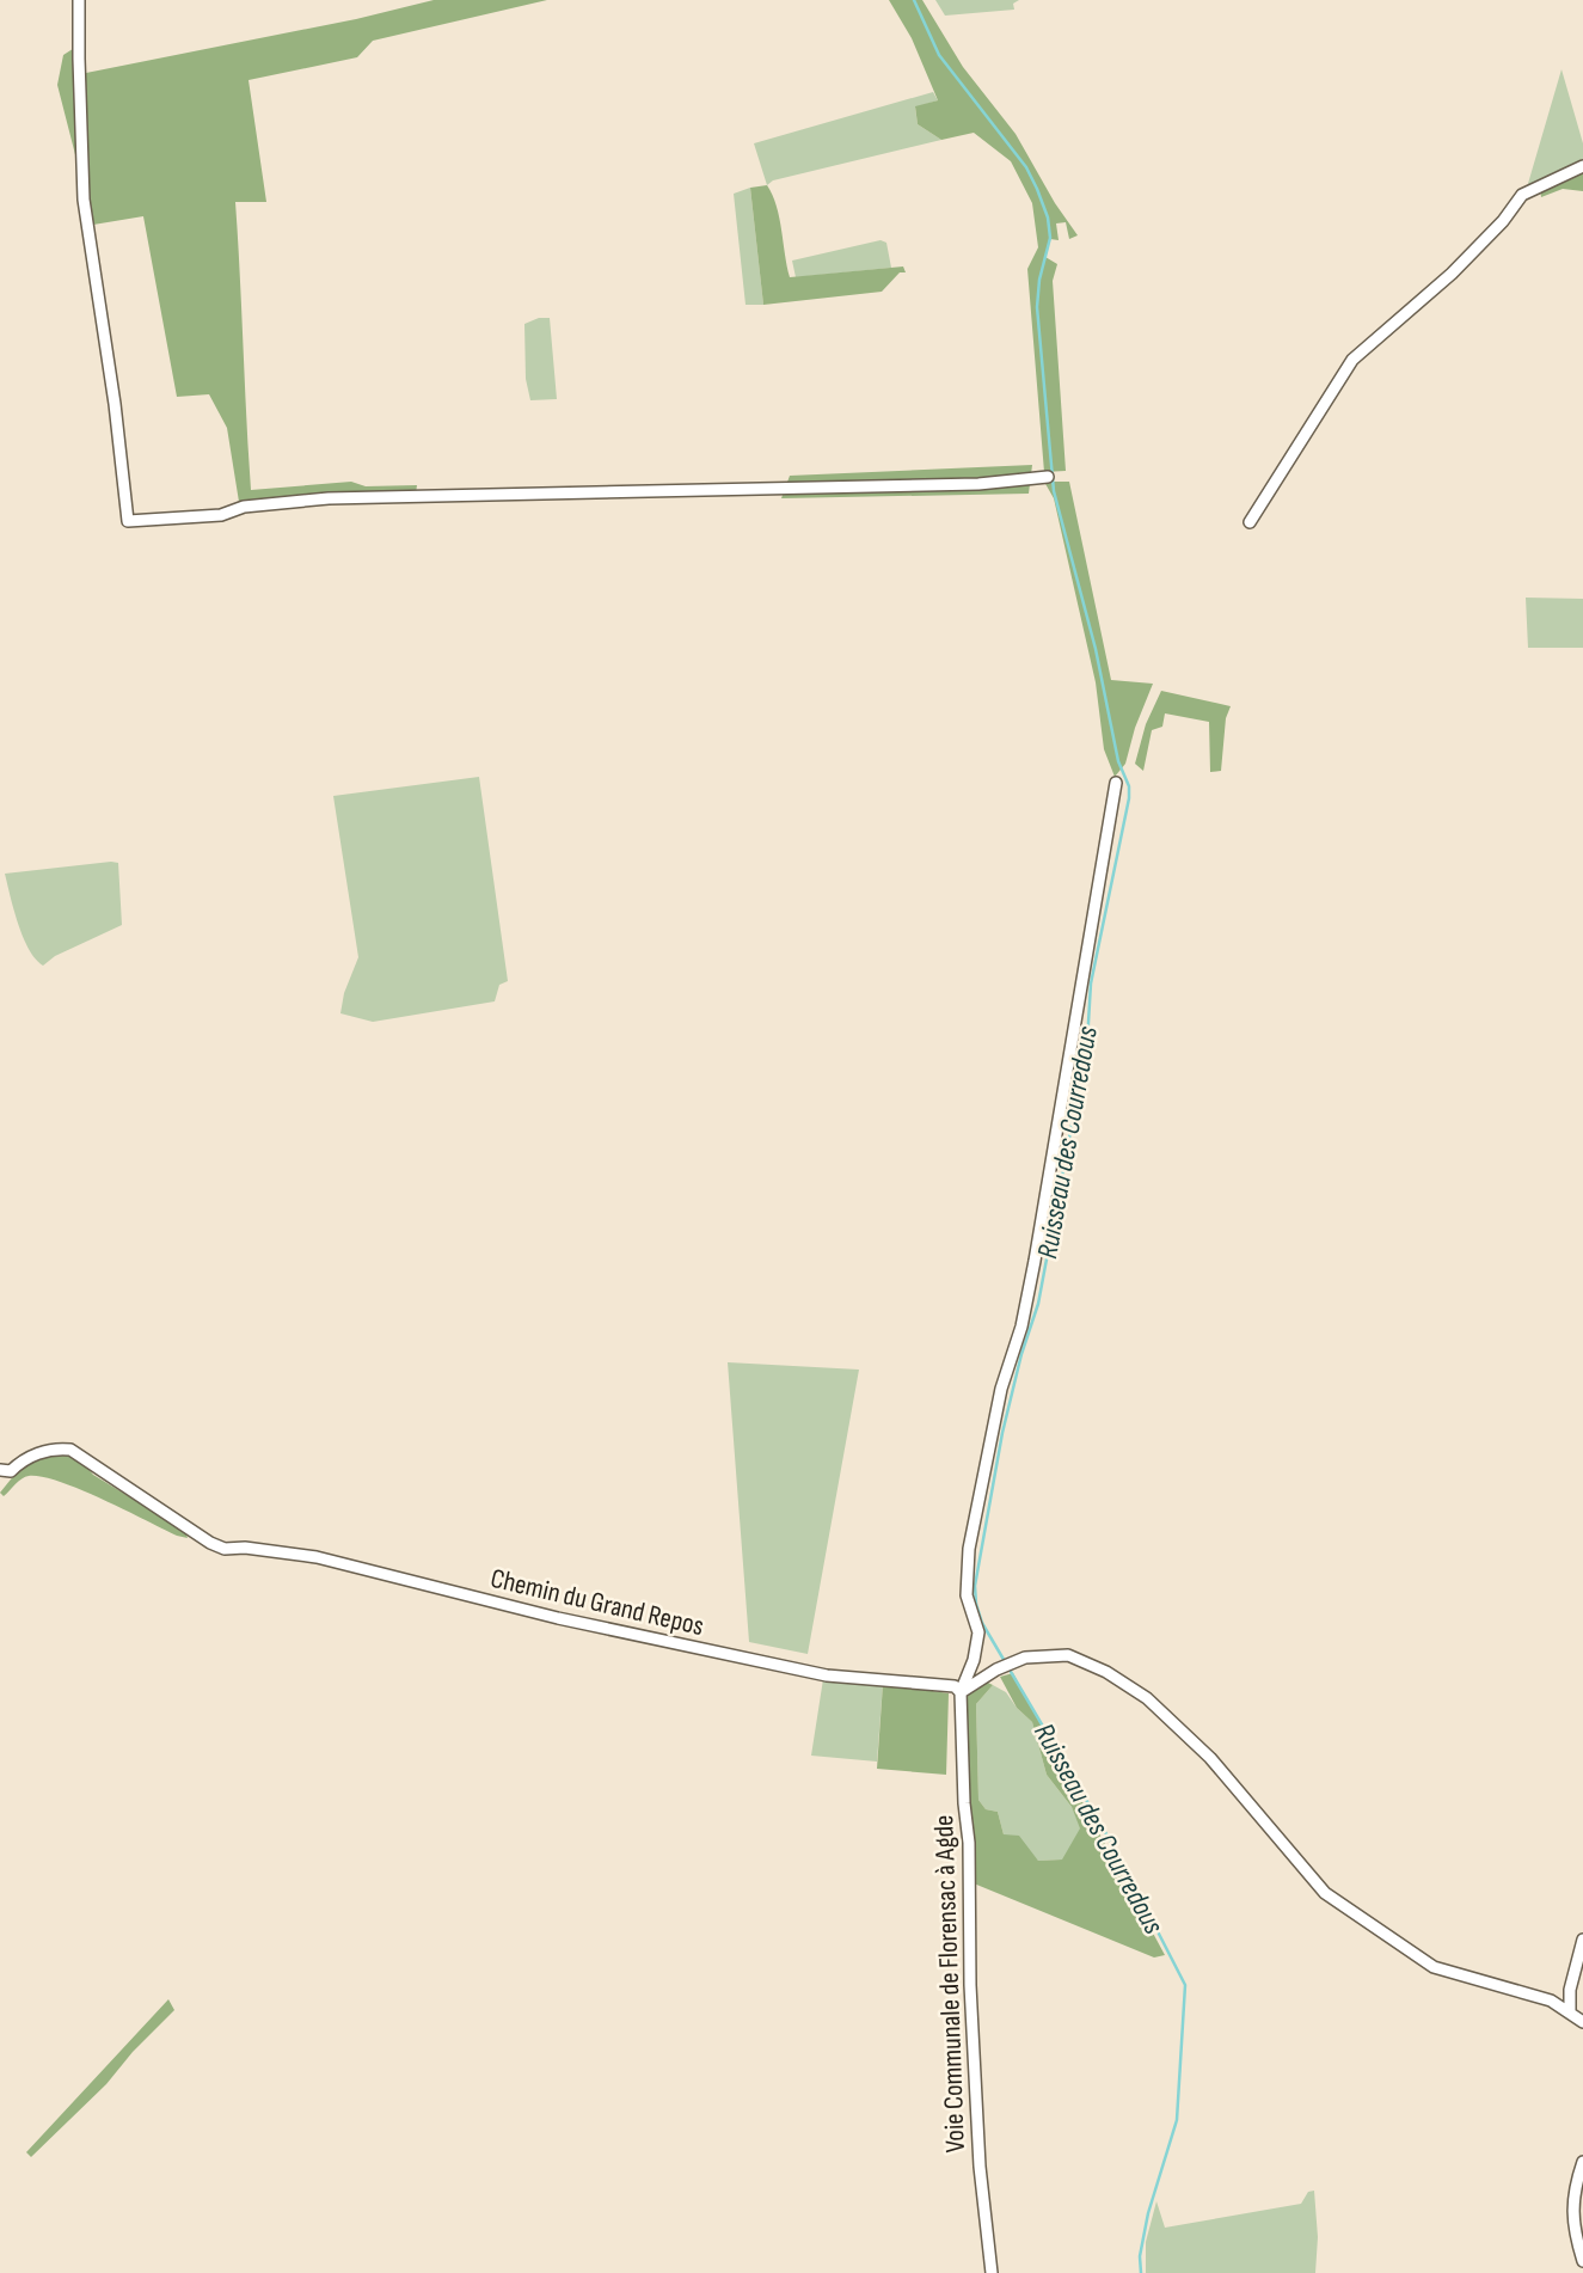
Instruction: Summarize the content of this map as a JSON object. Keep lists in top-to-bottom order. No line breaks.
{"streets":{"street":["Chemin du Grand Repos","Voie Communale de Florensac à Agde"]},"crossings":[["Chemin du Grand Repos","Voie Communale de Florensac à Agde"]],"water":["Ruisseau des Courredous"]}
